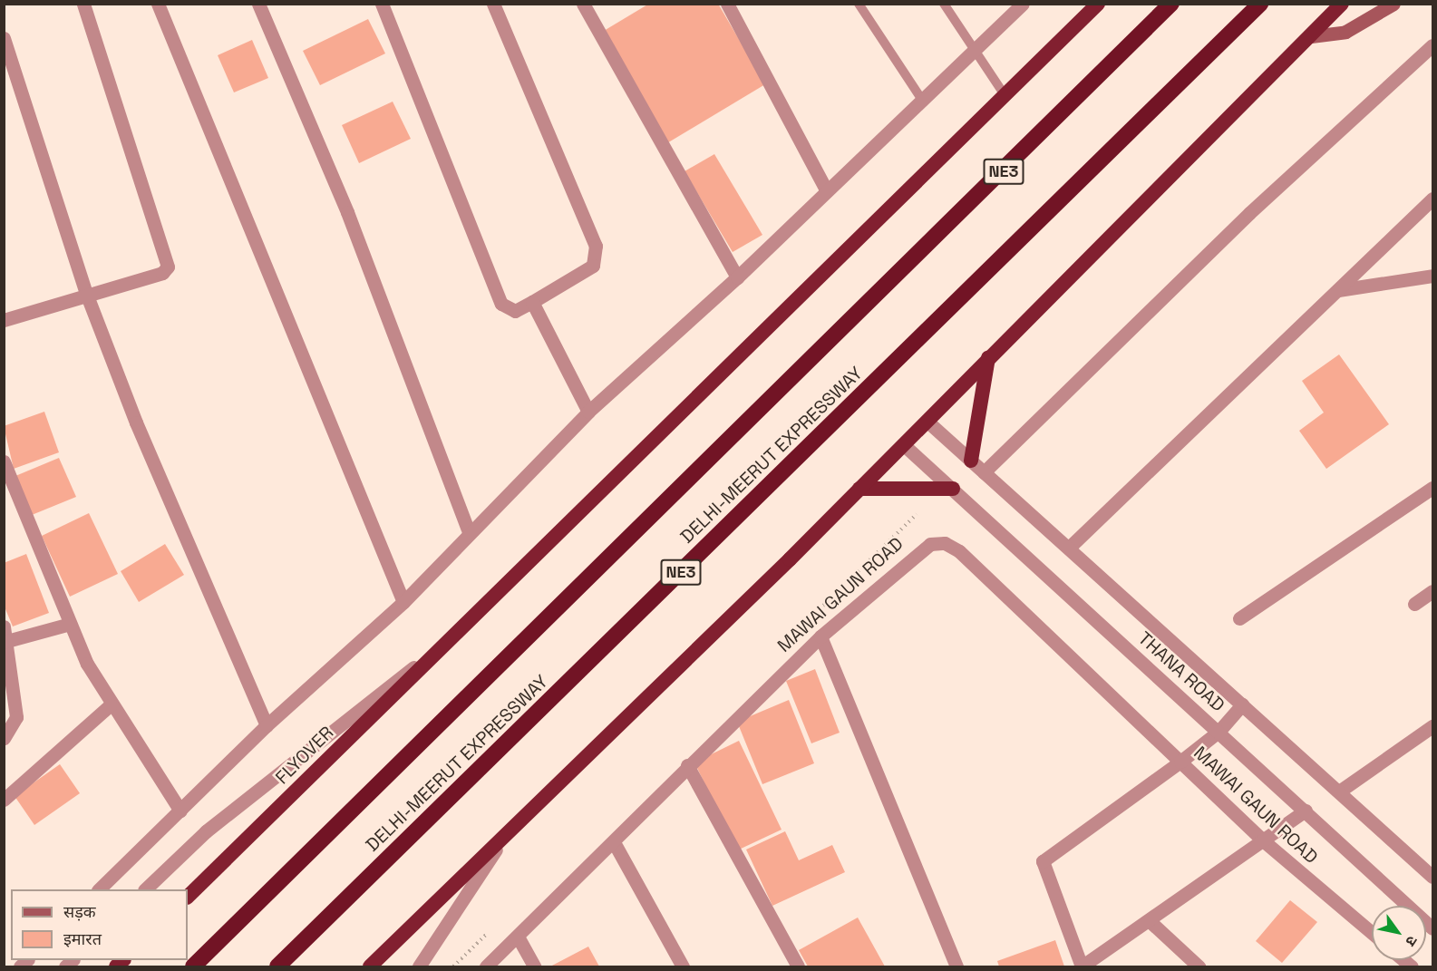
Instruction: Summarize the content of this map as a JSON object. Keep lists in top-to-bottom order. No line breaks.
{"streets":{"highway":["NE3","DELHI-MEERUT EXPRESSWAY","FLYOVER"],"street":["MAWAI GAUN ROAD","THANA ROAD"]},"legend":["सड़क","इमारत"],"north":"bottom right"}
